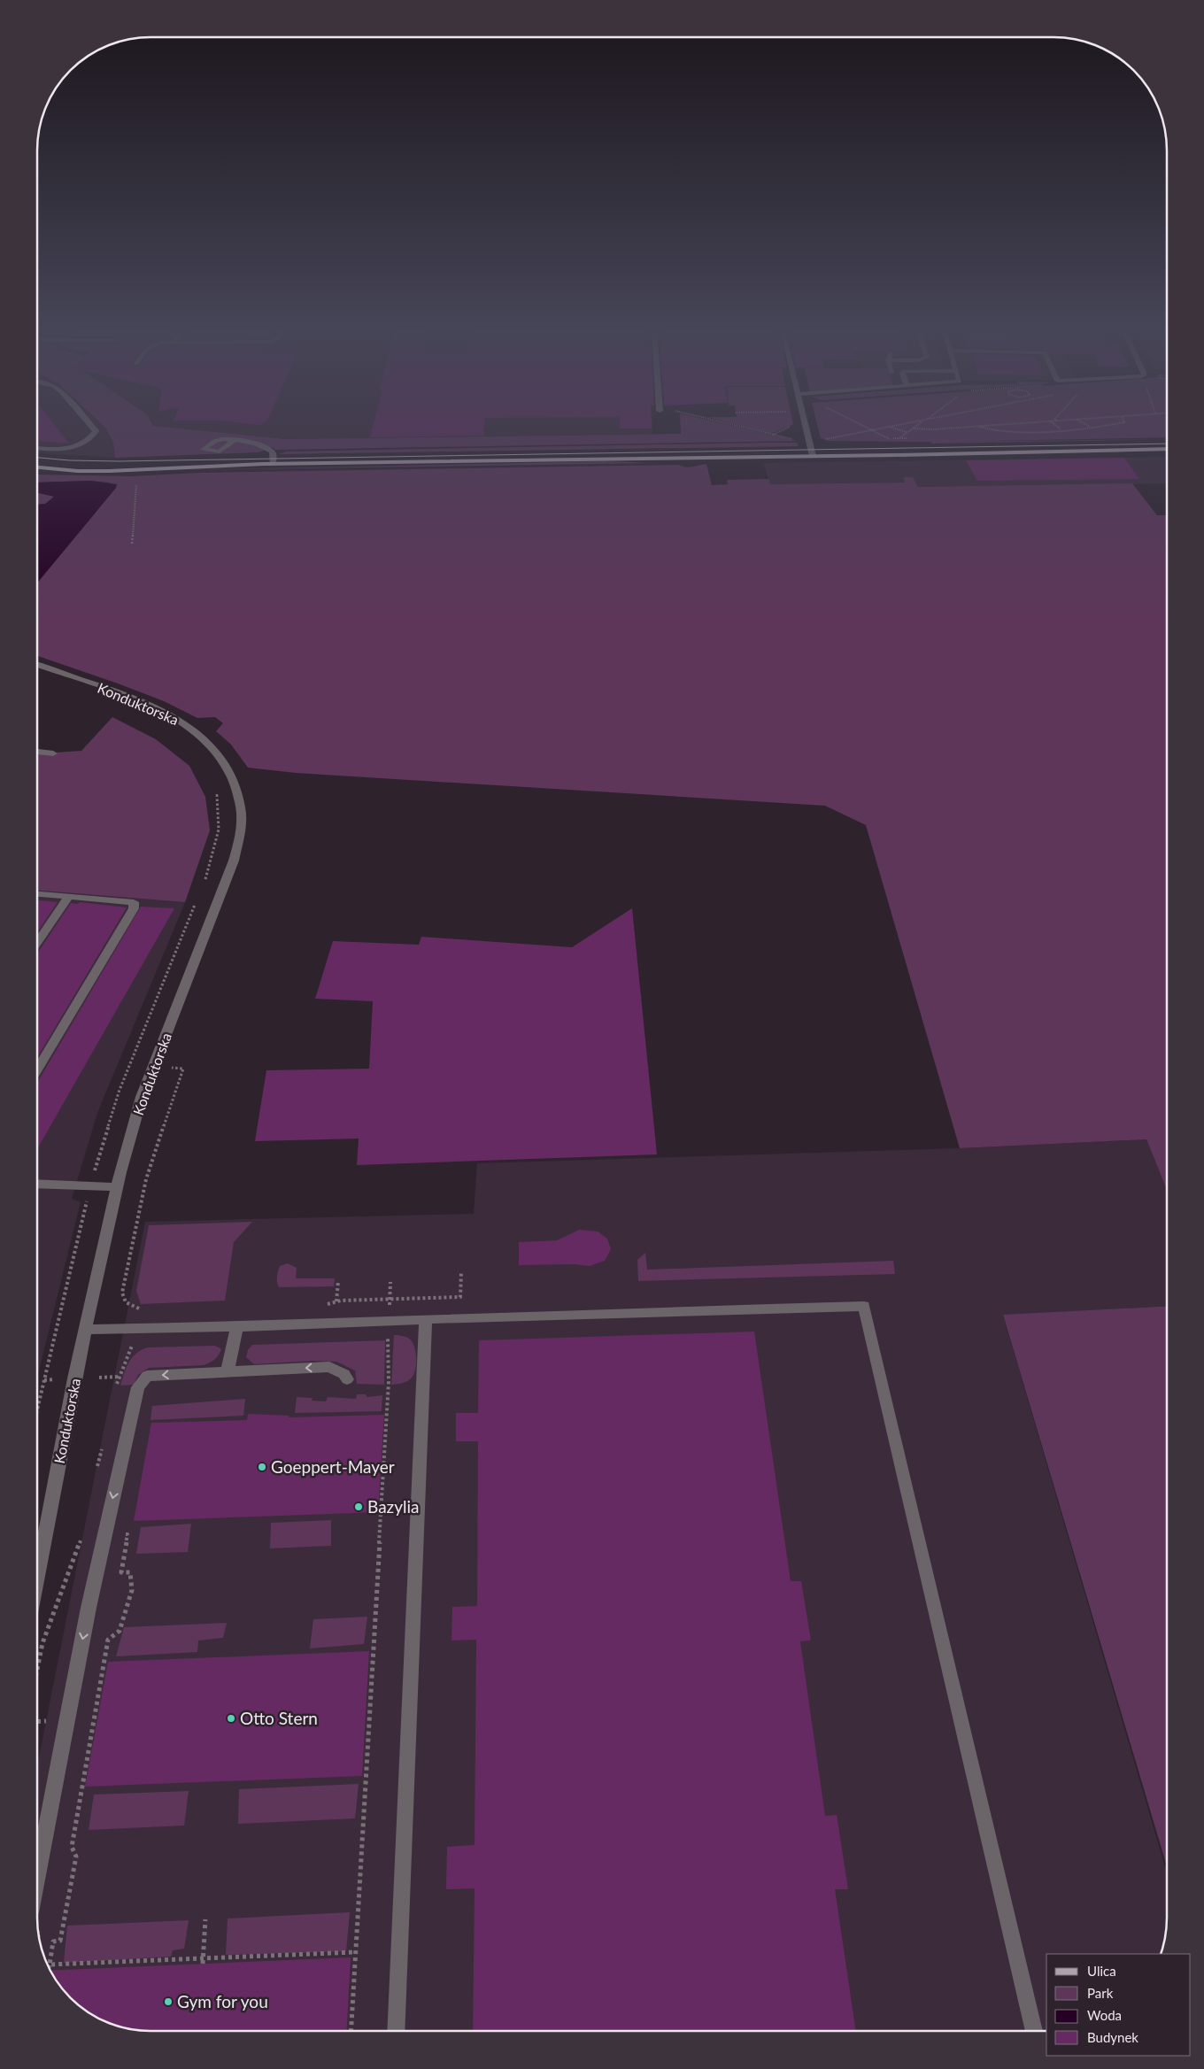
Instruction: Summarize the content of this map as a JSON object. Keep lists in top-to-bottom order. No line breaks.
{"streets":{"street":["Konduktorska"]},"places":["Goeppert-Mayer","Bazylia","Otto Stern","Gym for you"],"legend":["Ulica","Park","Woda","Budynek"]}
